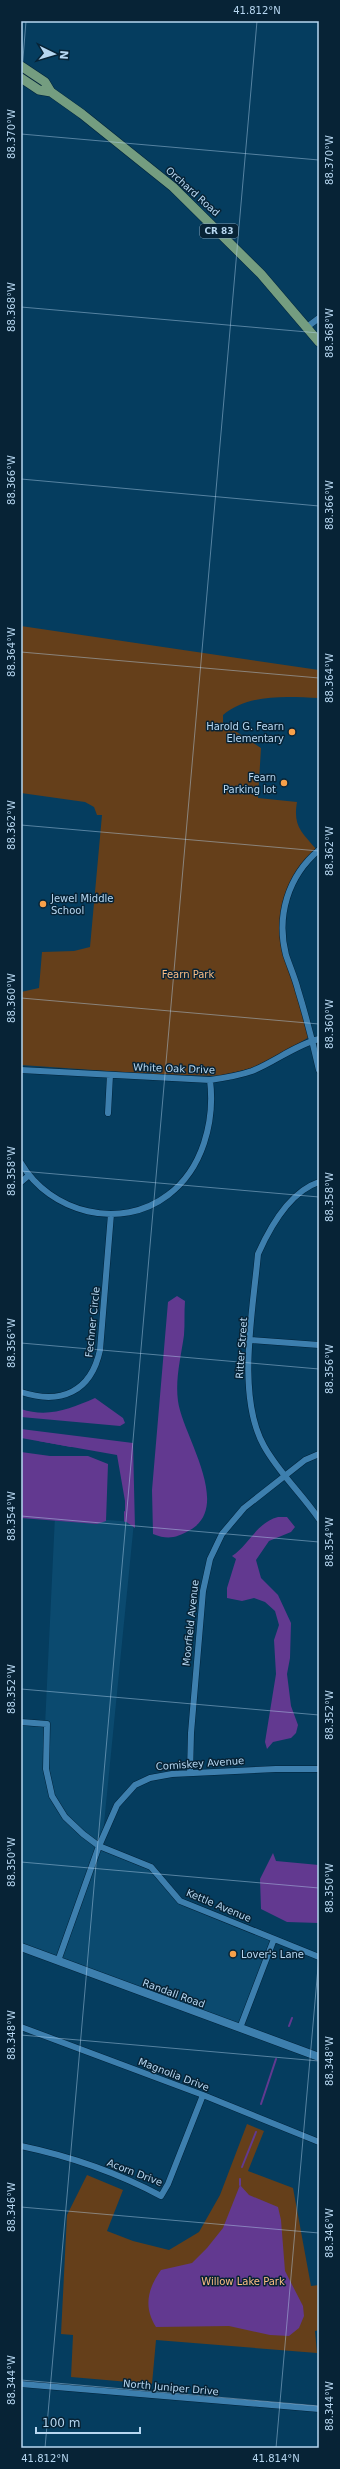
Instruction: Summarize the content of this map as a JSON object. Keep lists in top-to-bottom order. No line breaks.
{"streets":{"main road":["Orchard Road","CR 83","Randall Road"],"street":["White Oak Drive","Fechner Circle","Ritter Street","Moorfield Avenue","Comiskey Avenue","Kettle Avenue","Magnolia Drive","Acorn Drive","North Juniper Drive"]},"crossings":[["Ritter Street","Moorfield Avenue"],["Moorfield Avenue","Comiskey Avenue"],["Comiskey Avenue","Kettle Avenue"],["Comiskey Avenue","Randall Road"],["Magnolia Drive","Acorn Drive"]],"parks":["Fearn Park","Willow Lake Park"],"places":["Harold G. Fearn Elementary","Fearn Parking lot","Jewel Middle School","Lover's Lane"],"scale_bar":"100 m","north":"right","coordinates":["41.812°N","88.370°W","88.368°W","88.366°W","88.364°W","88.362°W","88.360°W","88.358°W","88.356°W","88.354°W","88.352°W","88.350°W","88.348°W","88.346°W","88.344°W","41.814°N"]}
